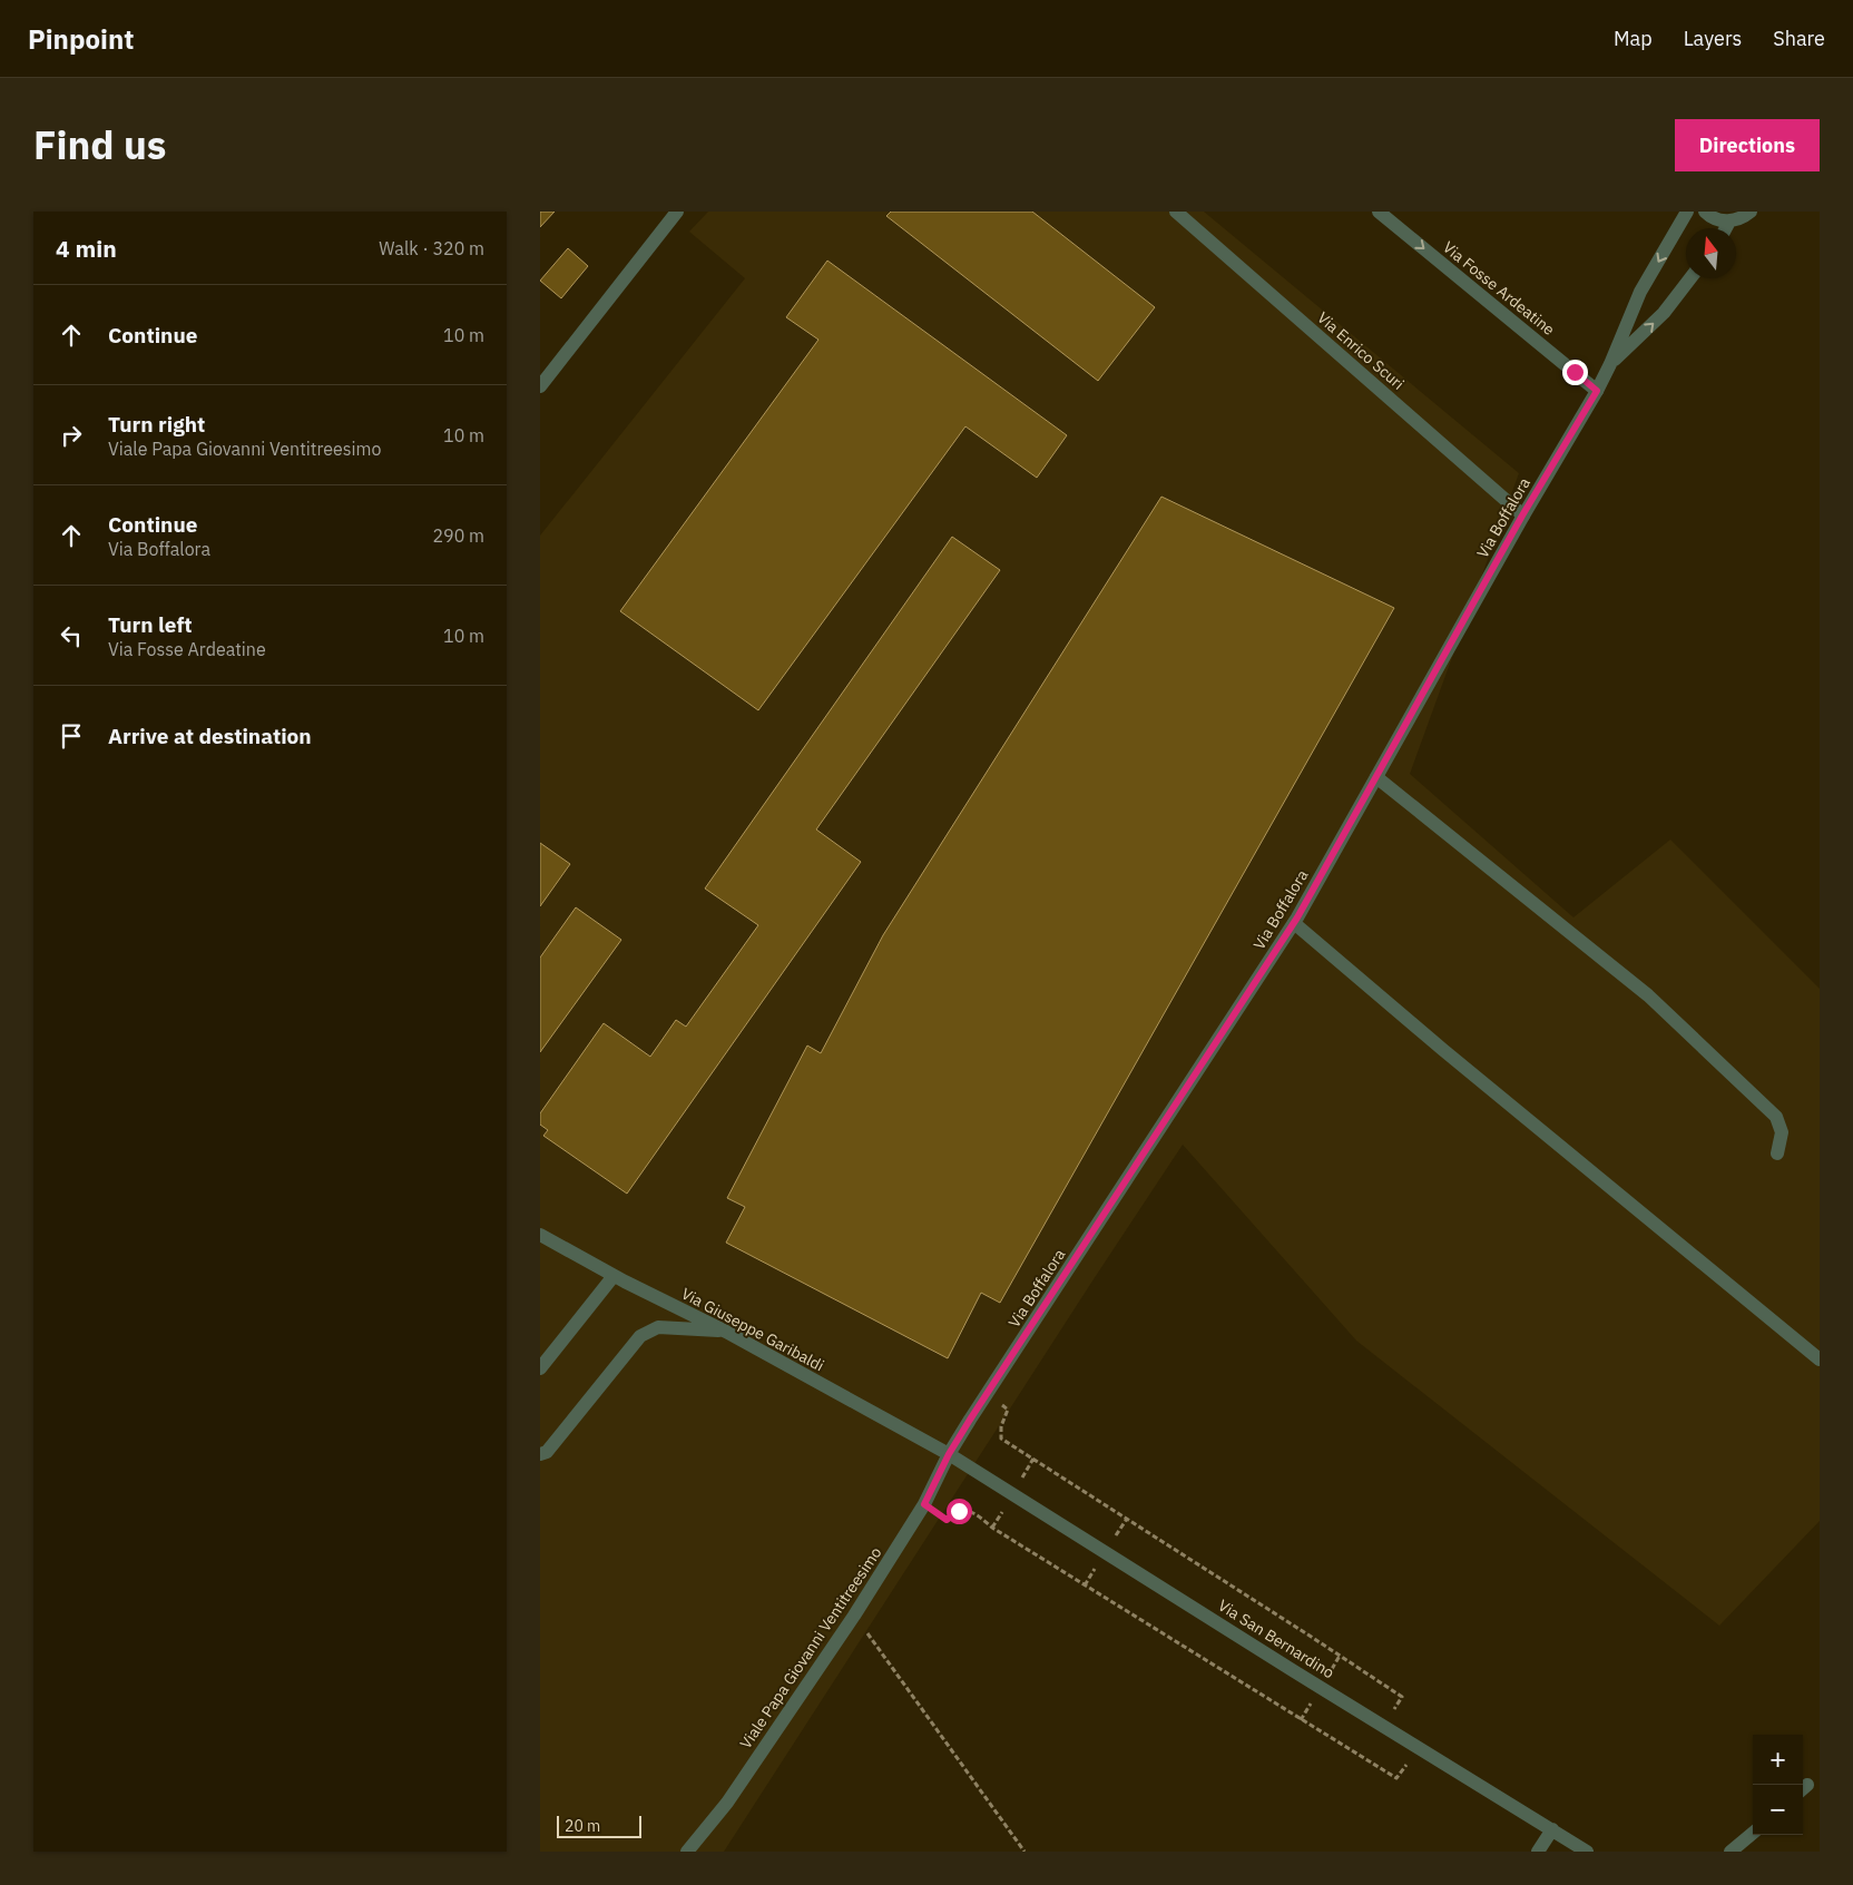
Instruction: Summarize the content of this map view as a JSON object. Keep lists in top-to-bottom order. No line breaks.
{"streets":{"street":["Via Fosse Ardeatine","Via Enrico Scuri","Via Boffalora","Via Giuseppe Garibaldi","Via San Bernardino","Viale Papa Giovanni Ventitreesimo"]},"crossings":[["Via Fosse Ardeatine","Via Boffalora"],["Via Enrico Scuri","Via Boffalora"],["Via Boffalora","Via Giuseppe Garibaldi"],["Via Boffalora","Via San Bernardino"],["Via Boffalora","Viale Papa Giovanni Ventitreesimo"],["Via Giuseppe Garibaldi","Via San Bernardino"],["Via Giuseppe Garibaldi","Viale Papa Giovanni Ventitreesimo"],["Via San Bernardino","Viale Papa Giovanni Ventitreesimo"]],"one_way":["Via Fosse Ardeatine"],"scale_bar":"20 m","north":"top","page":{"header":"Pinpoint","nav":["Map","Layers","Share"],"title":"Find us","buttons":"Directions","heading":["4 min","Walk · 320 m"],"list":[["Continue","10 m"],["Turn right","Viale Papa Giovanni Ventitreesimo","10 m"],["Continue","Via Boffalora","290 m"],["Turn left","Via Fosse Ardeatine","10 m"],"Arrive at destination"],"map_buttons":["+","−"],"scale":"20 m"}}
